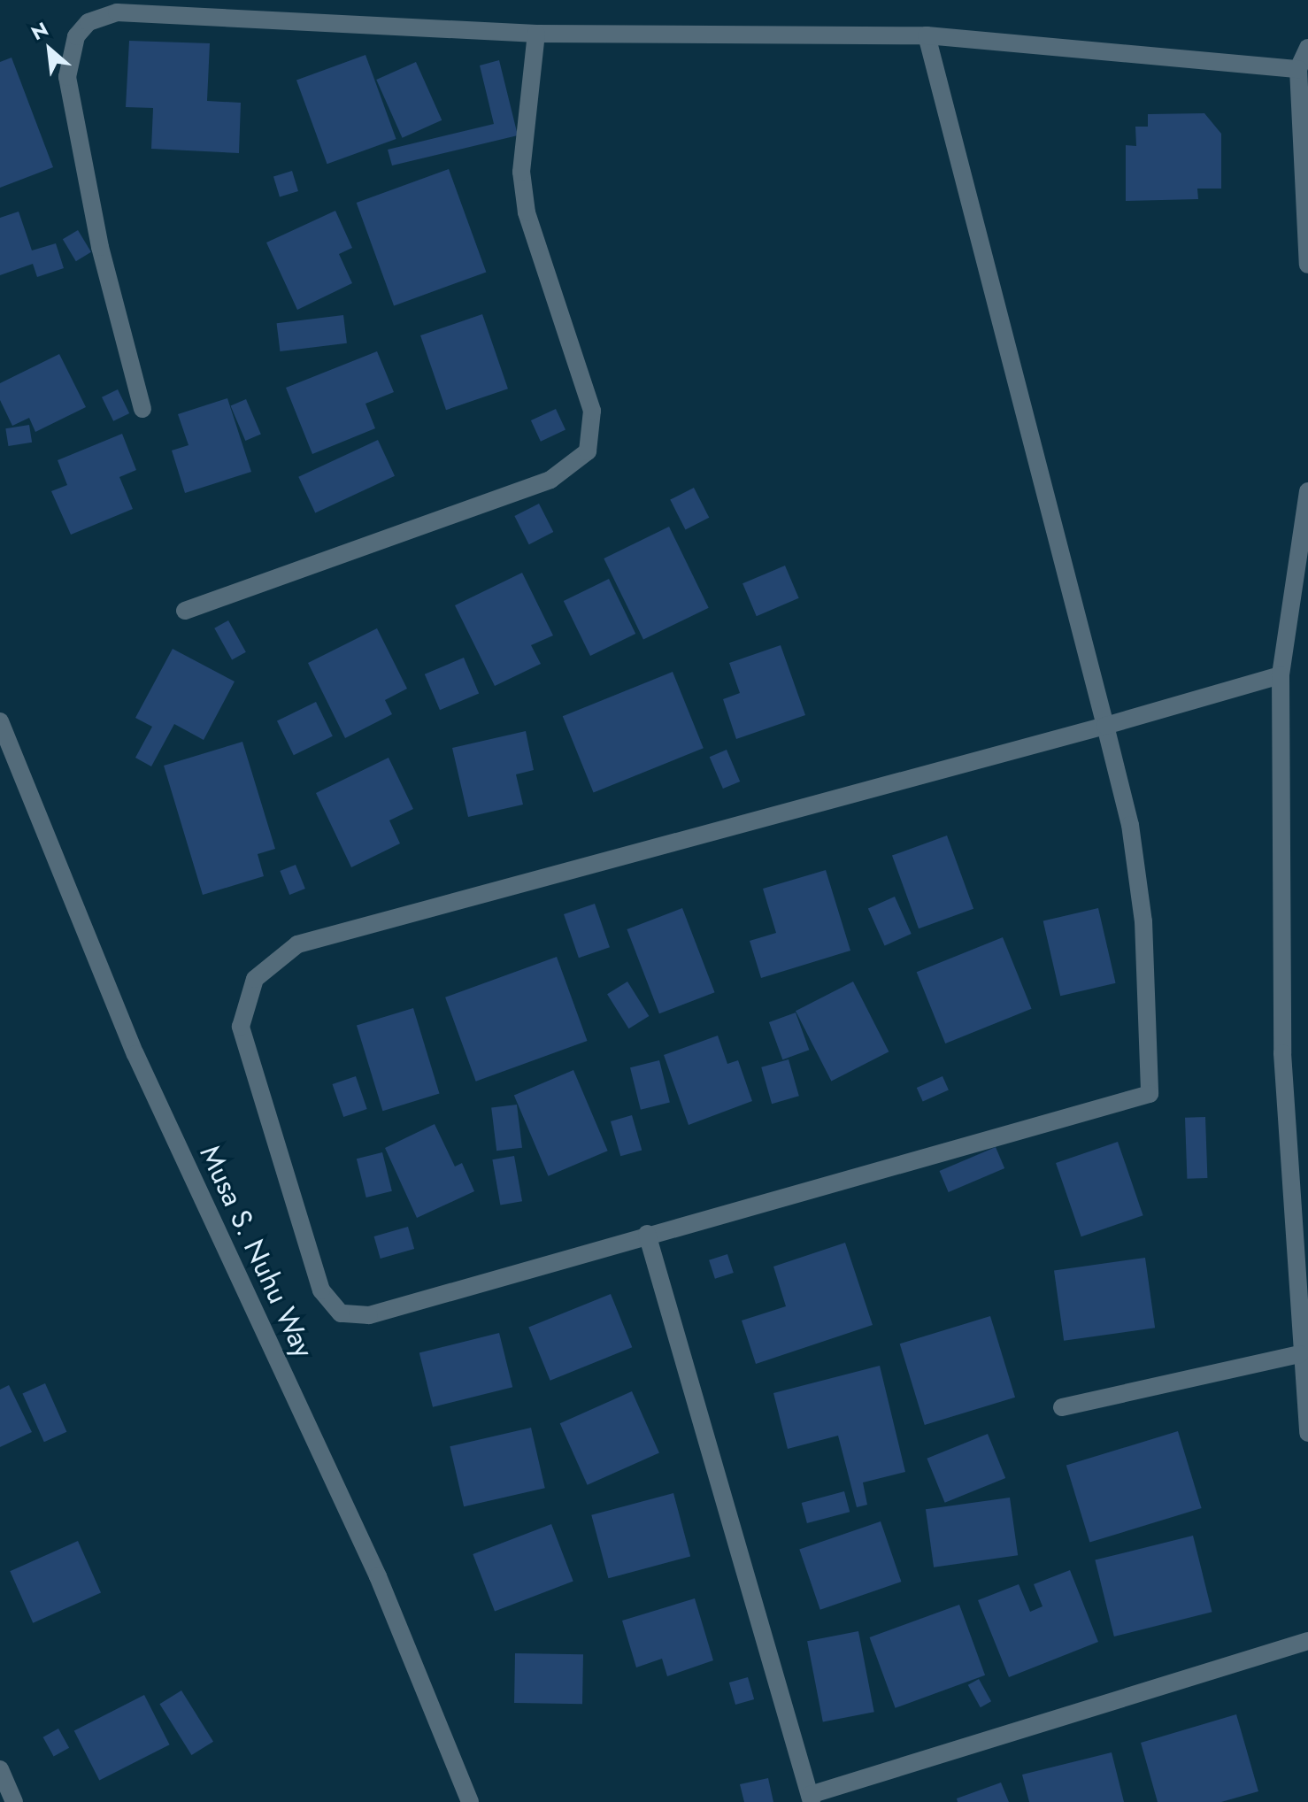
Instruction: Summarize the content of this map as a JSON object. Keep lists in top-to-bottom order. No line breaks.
{"streets":{"street":["Musa S. Nuhu Way"]},"north":"top left"}
